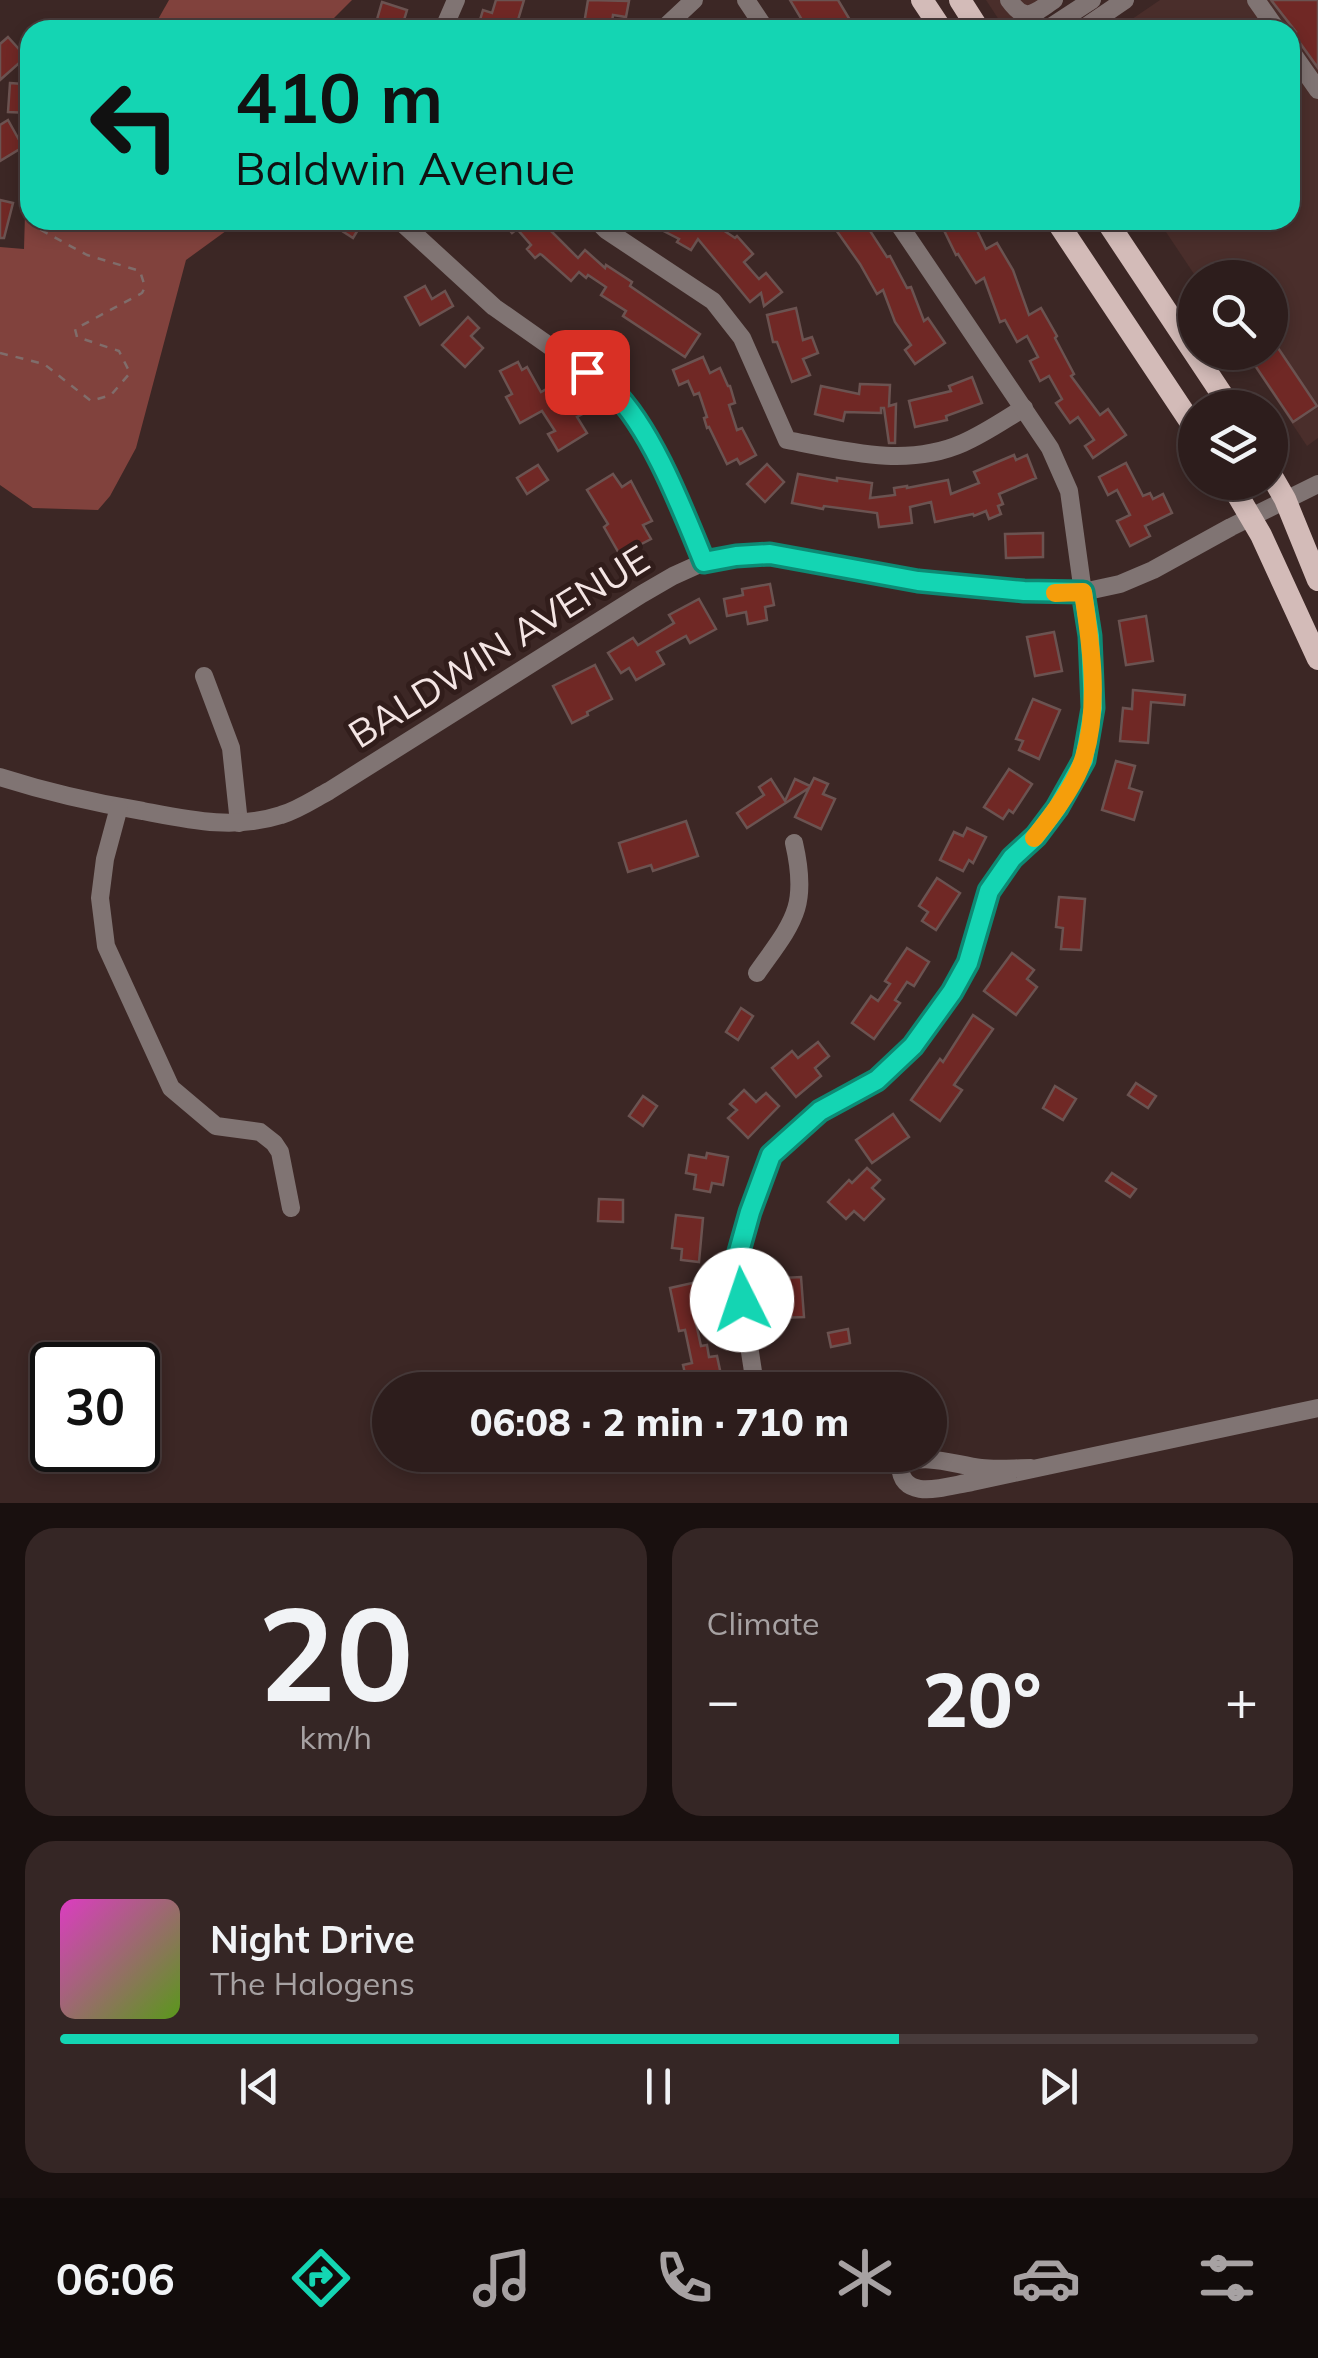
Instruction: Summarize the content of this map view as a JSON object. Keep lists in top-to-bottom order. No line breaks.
{"streets":{"street":["BALDWIN AVENUE"]},"page":{"turn":["410 m","Baldwin Avenue"],"limit":"30","trip":"06:08 · 2 min · 710 m","tile":[["20","km/h"],"Climate"],"heat":["−","20°","+"],"song":["Night Drive","The Halogens"],"tabs":"06:06"}}
